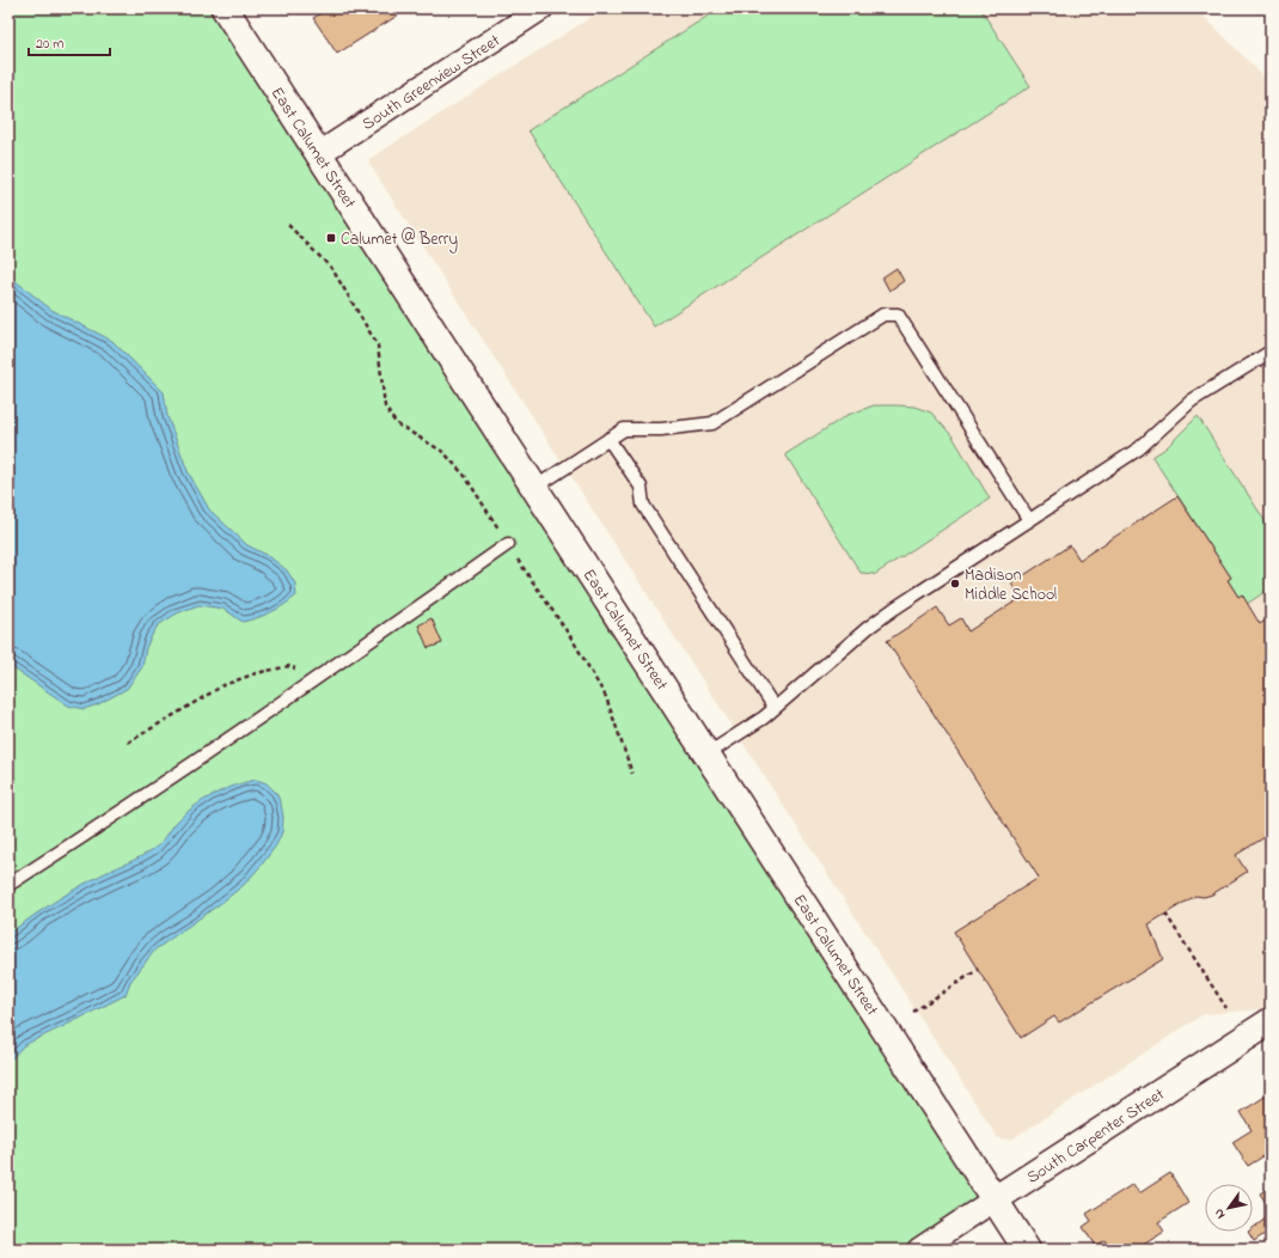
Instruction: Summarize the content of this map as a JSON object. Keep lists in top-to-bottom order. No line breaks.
{"streets":{"main road":["East Calumet Street","South Carpenter Street"],"street":["South Greenview Street"]},"crossings":[["South Greenview Street","East Calumet Street"],["East Calumet Street","South Carpenter Street"]],"places":{"transit":["Calumet @ Berry"],"other":["Madison Middle School"]},"scale_bar":"20 m","north":"bottom left"}
